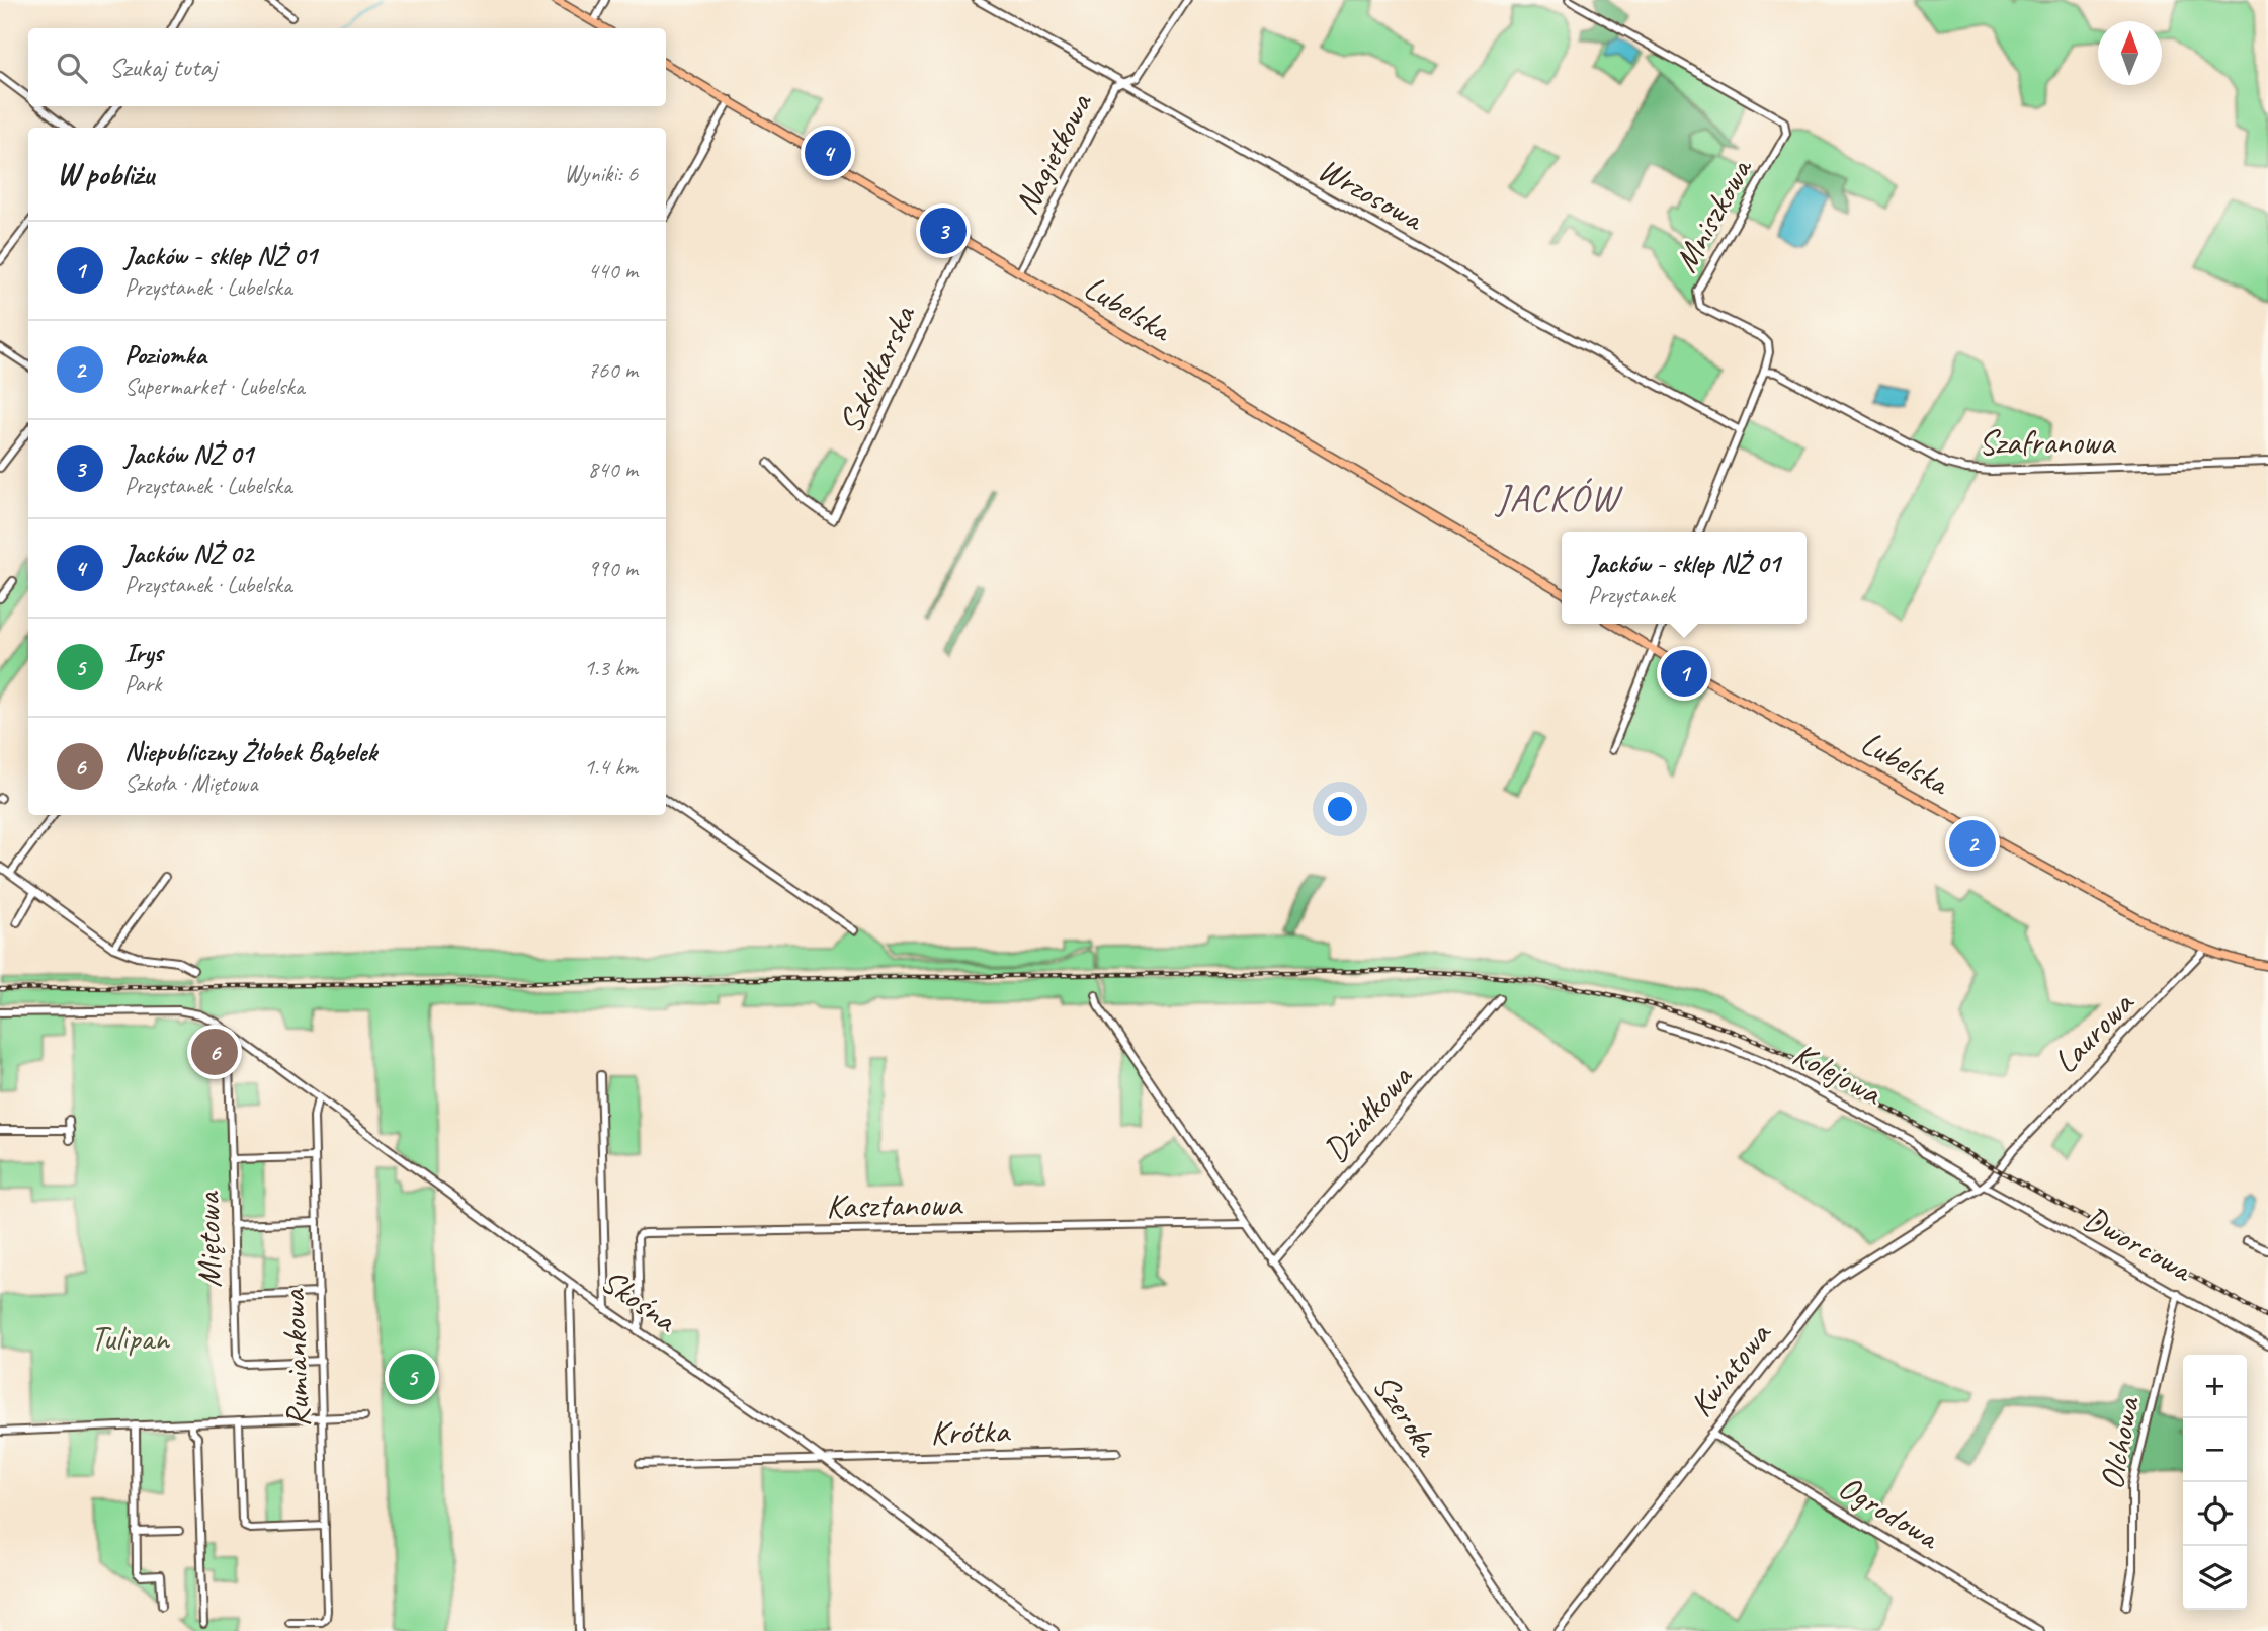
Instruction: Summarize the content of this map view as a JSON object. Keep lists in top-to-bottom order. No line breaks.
{"streets":{"main road":["Lubelska"],"street":["Nagietkowa","Wrzosowa","Mniszkowa","Szkółkarska","Szafranowa","Laurowa","Kolejowa","Działkowa","Kasztanowa","Miętowa","Dworcowa","Skośna","Rumiankowa","Kwiatowa","Szeroka","Krótka","Olchowa","Ogrodowa"]},"crossings":[["Nagietkowa","Wrzosowa"],["Nagietkowa","Lubelska"],["Wrzosowa","Mniszkowa"],["Mniszkowa","Szafranowa"],["Lubelska","Szkółkarska"],["Lubelska","Laurowa"],["Laurowa","Kolejowa"],["Laurowa","Dworcowa"],["Laurowa","Kwiatowa"],["Kolejowa","Dworcowa"],["Kolejowa","Kwiatowa"],["Działkowa","Szeroka"],["Kasztanowa","Skośna"],["Kasztanowa","Szeroka"],["Miętowa","Skośna"],["Miętowa","Rumiankowa"],["Dworcowa","Kwiatowa"],["Dworcowa","Olchowa"],["Skośna","Rumiankowa"],["Skośna","Krótka"],["Kwiatowa","Ogrodowa"]],"districts":["JACKÓW"],"parks":["Tulipan"],"north":"top","page":{"search":"Szukaj tutaj","pins":["4","3","1","2","6","5"],"heading":["W pobliżu","Wyniki: 6"],"list":[{"mark":"1","name":"Jacków - sklep NŻ 01","note":"Przystanek · Lubelska","value":"440 m"},{"mark":"2","name":"Poziomka","note":"Supermarket · Lubelska","value":"760 m"},{"mark":"3","name":"Jacków NŻ 01","note":"Przystanek · Lubelska","value":"840 m"},{"mark":"4","name":"Jacków NŻ 02","note":"Przystanek · Lubelska","value":"990 m"},{"mark":"5","name":"Irys","note":"Park","value":"1.3 km"},{"mark":"6","name":"Niepubliczny Żłobek Bąbelek","note":"Szkoła · Miętowa","value":"1.4 km"}],"popup":["Jacków - sklep NŻ 01","Przystanek"],"map_buttons":["+","−"]}}
